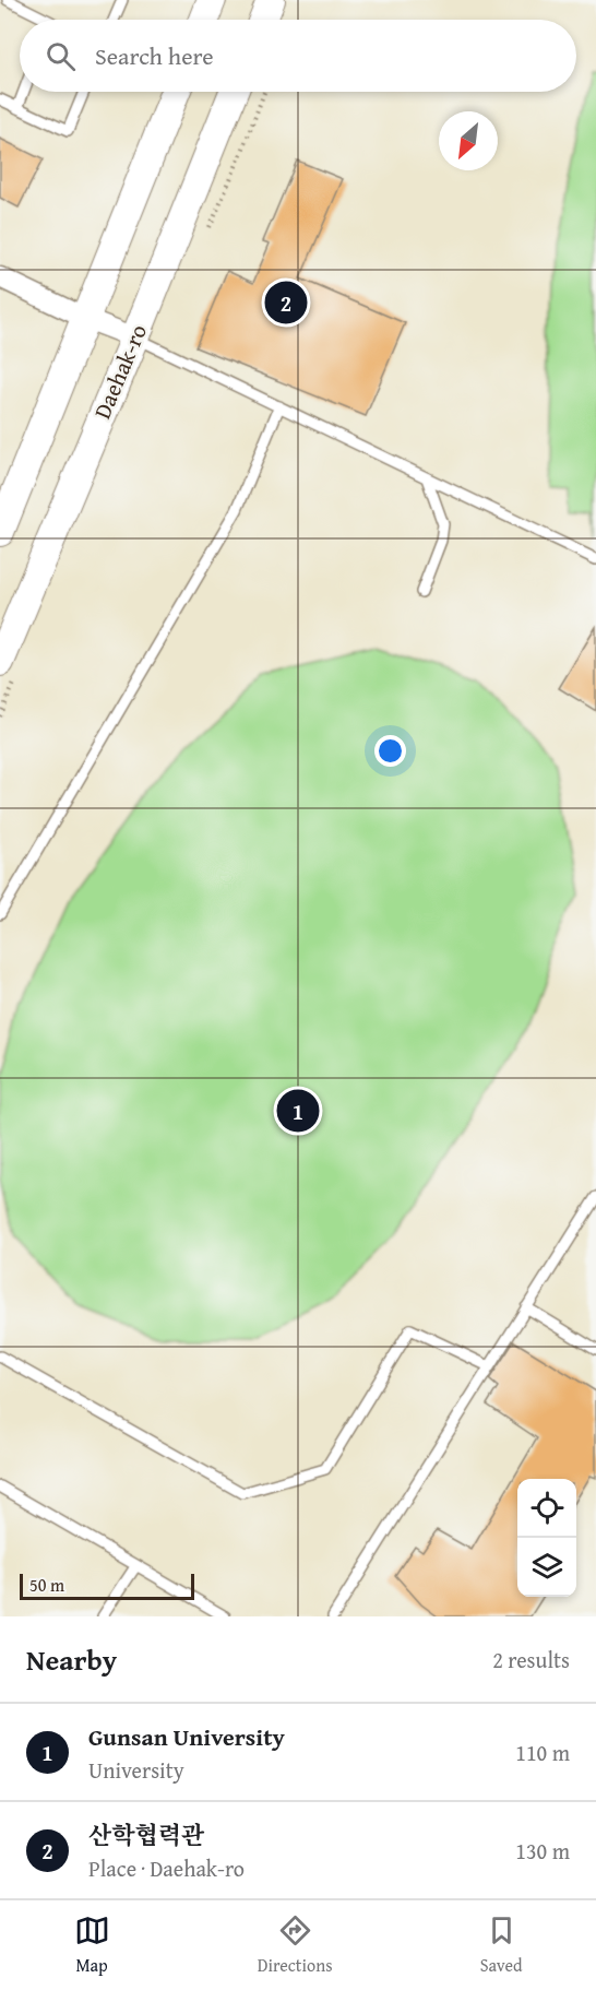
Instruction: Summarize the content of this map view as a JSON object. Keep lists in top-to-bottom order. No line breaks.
{"streets":{"street":["Daehak-ro"]},"scale_bar":"50 m","north":"bottom left","page":{"search":"Search here","pins":["2","1"],"scale":"50 m","heading":["Nearby","2 results"],"list":[{"mark":"1","name":"Gunsan University","note":"University","value":"110 m"},{"mark":"2","name":"산학협력관","note":"Place · Daehak-ro","value":"130 m"}],"nav":["Map","Directions","Saved"]}}
